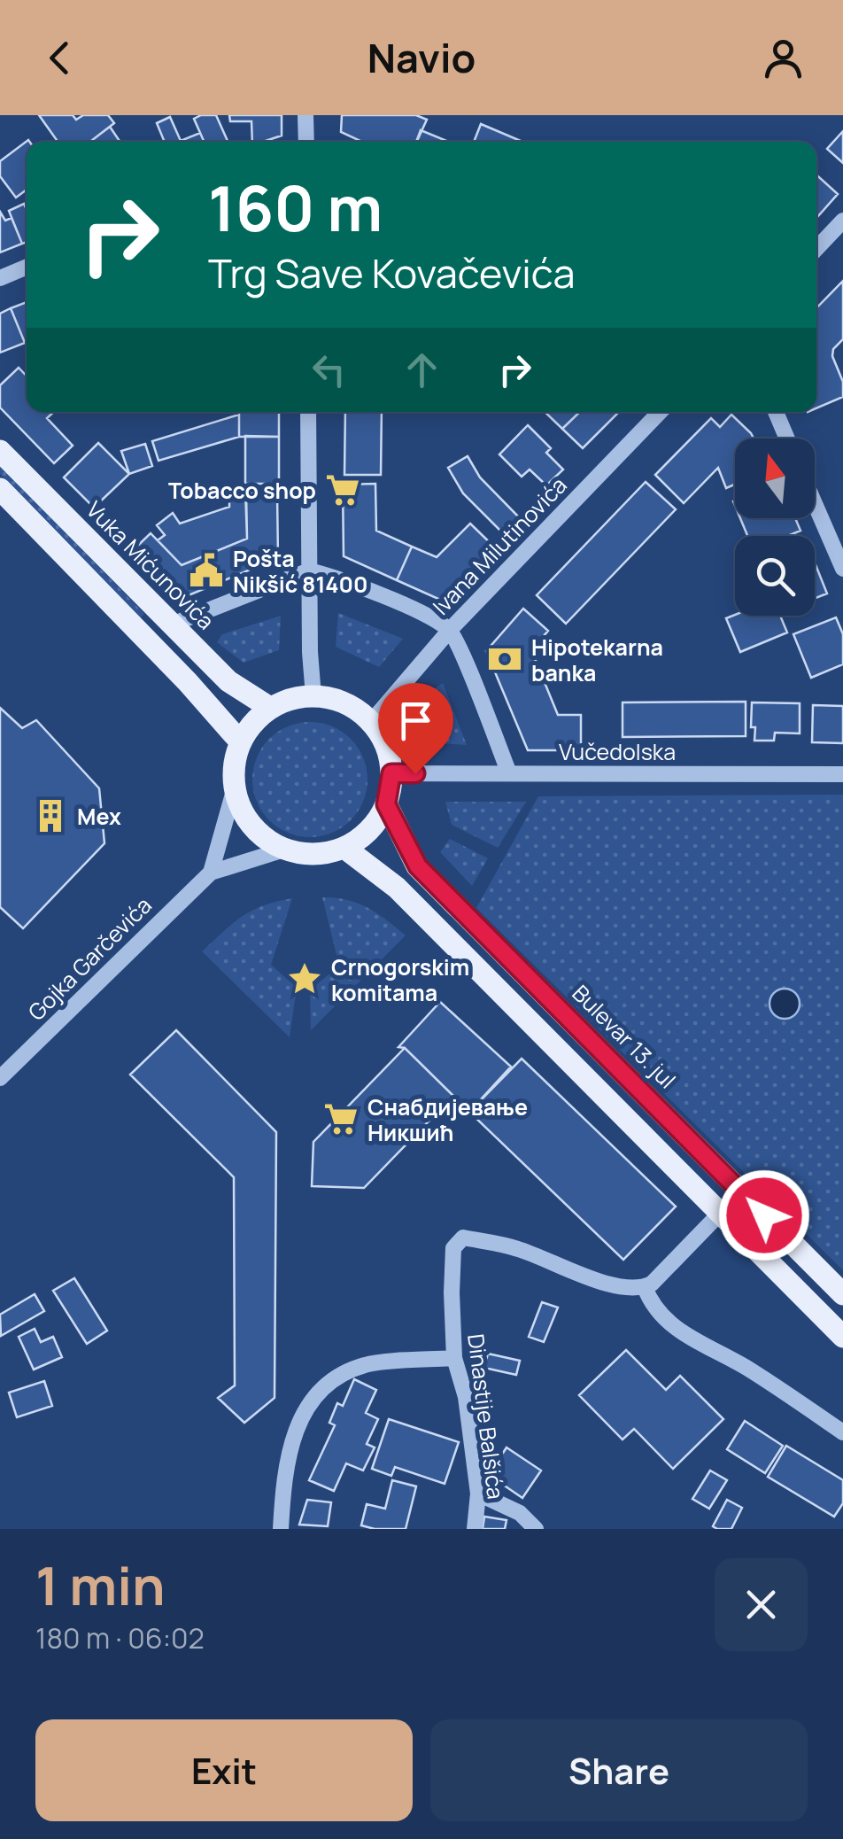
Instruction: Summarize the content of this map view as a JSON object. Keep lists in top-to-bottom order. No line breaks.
{"streets":{"main road":["Vuka Mićunovića","Bulevar 13. jul"],"street":["Ivana Milutinovića","Vučedolska","Gojka Garčevića","Dinastije Balšića"]},"crossings":[["Ivana Milutinovića","Vuka Mićunovića"],["Ivana Milutinovića","Vučedolska"],["Ivana Milutinovića","Bulevar 13. jul"],["Vuka Mićunovića","Vučedolska"],["Vuka Mićunovića","Bulevar 13. jul"],["Vučedolska","Bulevar 13. jul"]],"places":{"supermarket":["Tobacco shop","Снабдијевање Никшић"],"public building":["Pošta Nikšić 81400"],"bank":["Hipotekarna banka"],"building":["Mex"],"place":["Crnogorskim komitama"]},"north":"top","page":{"header":"Navio","turn":["160 m","Trg Save Kovačevića"],"heading":["1 min","180 m · 06:02"],"buttons":["Exit","Share"]}}
